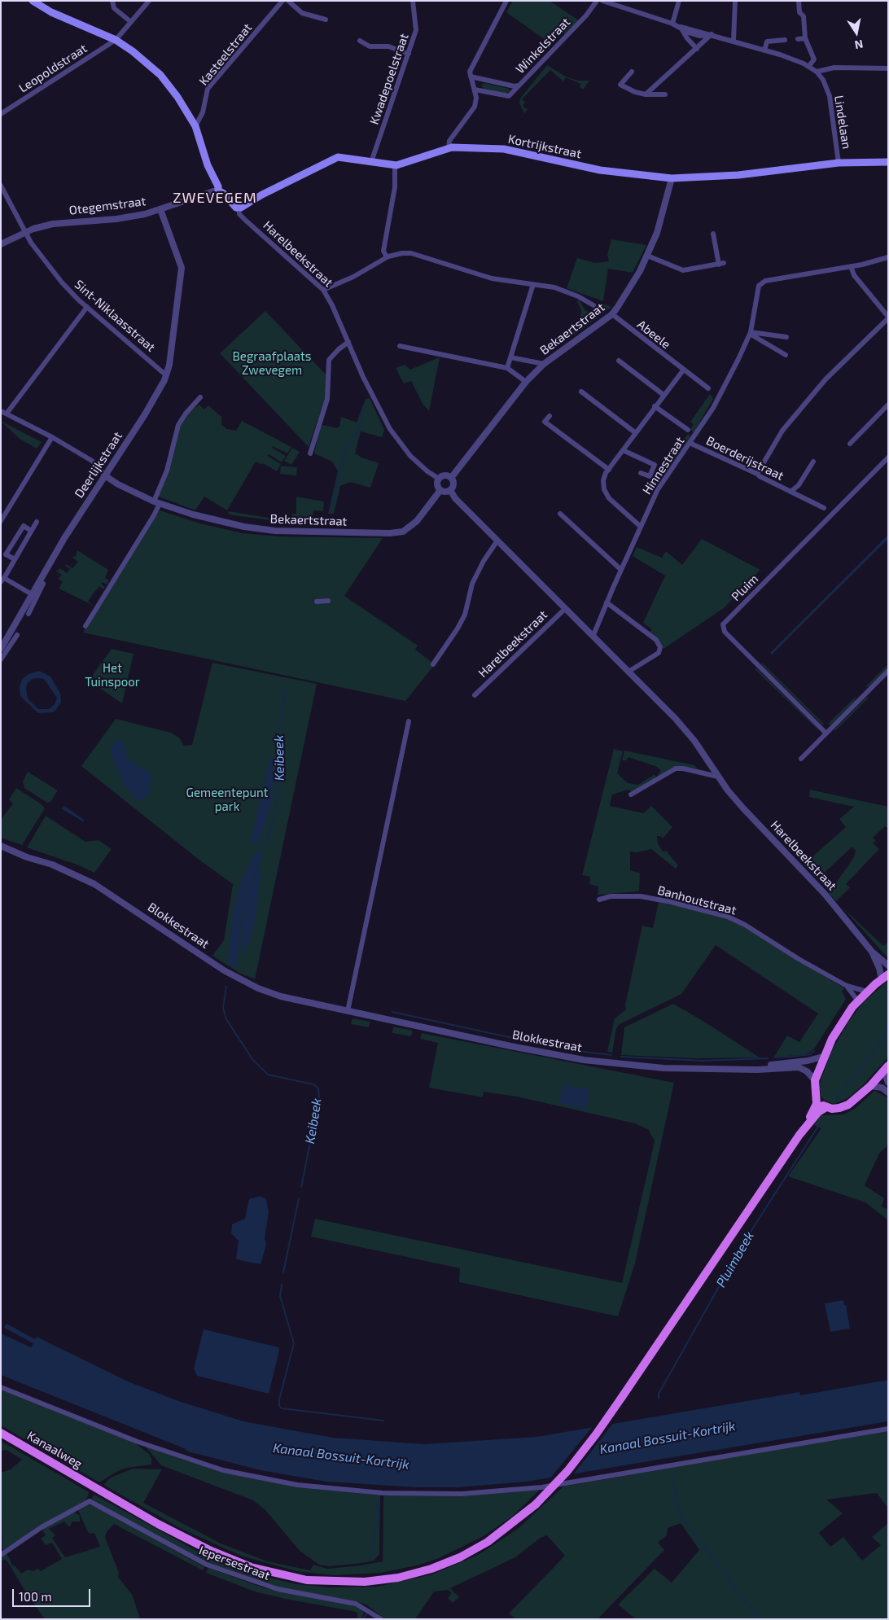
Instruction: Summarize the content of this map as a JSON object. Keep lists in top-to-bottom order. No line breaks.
{"streets":{"main road":["Kortrijkstraat","Kanaalweg"],"street":["Winkelstraat","Kasteelstraat","Leopoldstraat","Kwadepoelstraat","Lindelaan","Otegemstraat","Harelbeekstraat","Sint-Niklaasstraat","Bekaertstraat","Abeele","Boerderijstraat","Deerlijkstraat","Hinnestraat","Pluim","Banhoutstraat","Blokkestraat","Iepersestraat"]},"crossings":[["Kwadepoelstraat","Kortrijkstraat"],["Lindelaan","Kortrijkstraat"],["Kortrijkstraat","Harelbeekstraat"],["Kortrijkstraat","Bekaertstraat"],["Otegemstraat","Sint-Niklaasstraat"],["Otegemstraat","Deerlijkstraat"],["Harelbeekstraat","Bekaertstraat"],["Harelbeekstraat","Hinnestraat"],["Sint-Niklaasstraat","Deerlijkstraat"],["Bekaertstraat","Abeele"],["Bekaertstraat","Deerlijkstraat"],["Boerderijstraat","Hinnestraat"]],"districts":["ZWEVEGEM"],"water":["Keibeek","Pluimbeek","Kanaal Bossuit-Kortrijk"],"parks":["Begraafplaats Zwevegem","Het Tuinspoor","Gemeentepunt park"],"scale_bar":"100 m","north":"bottom"}
